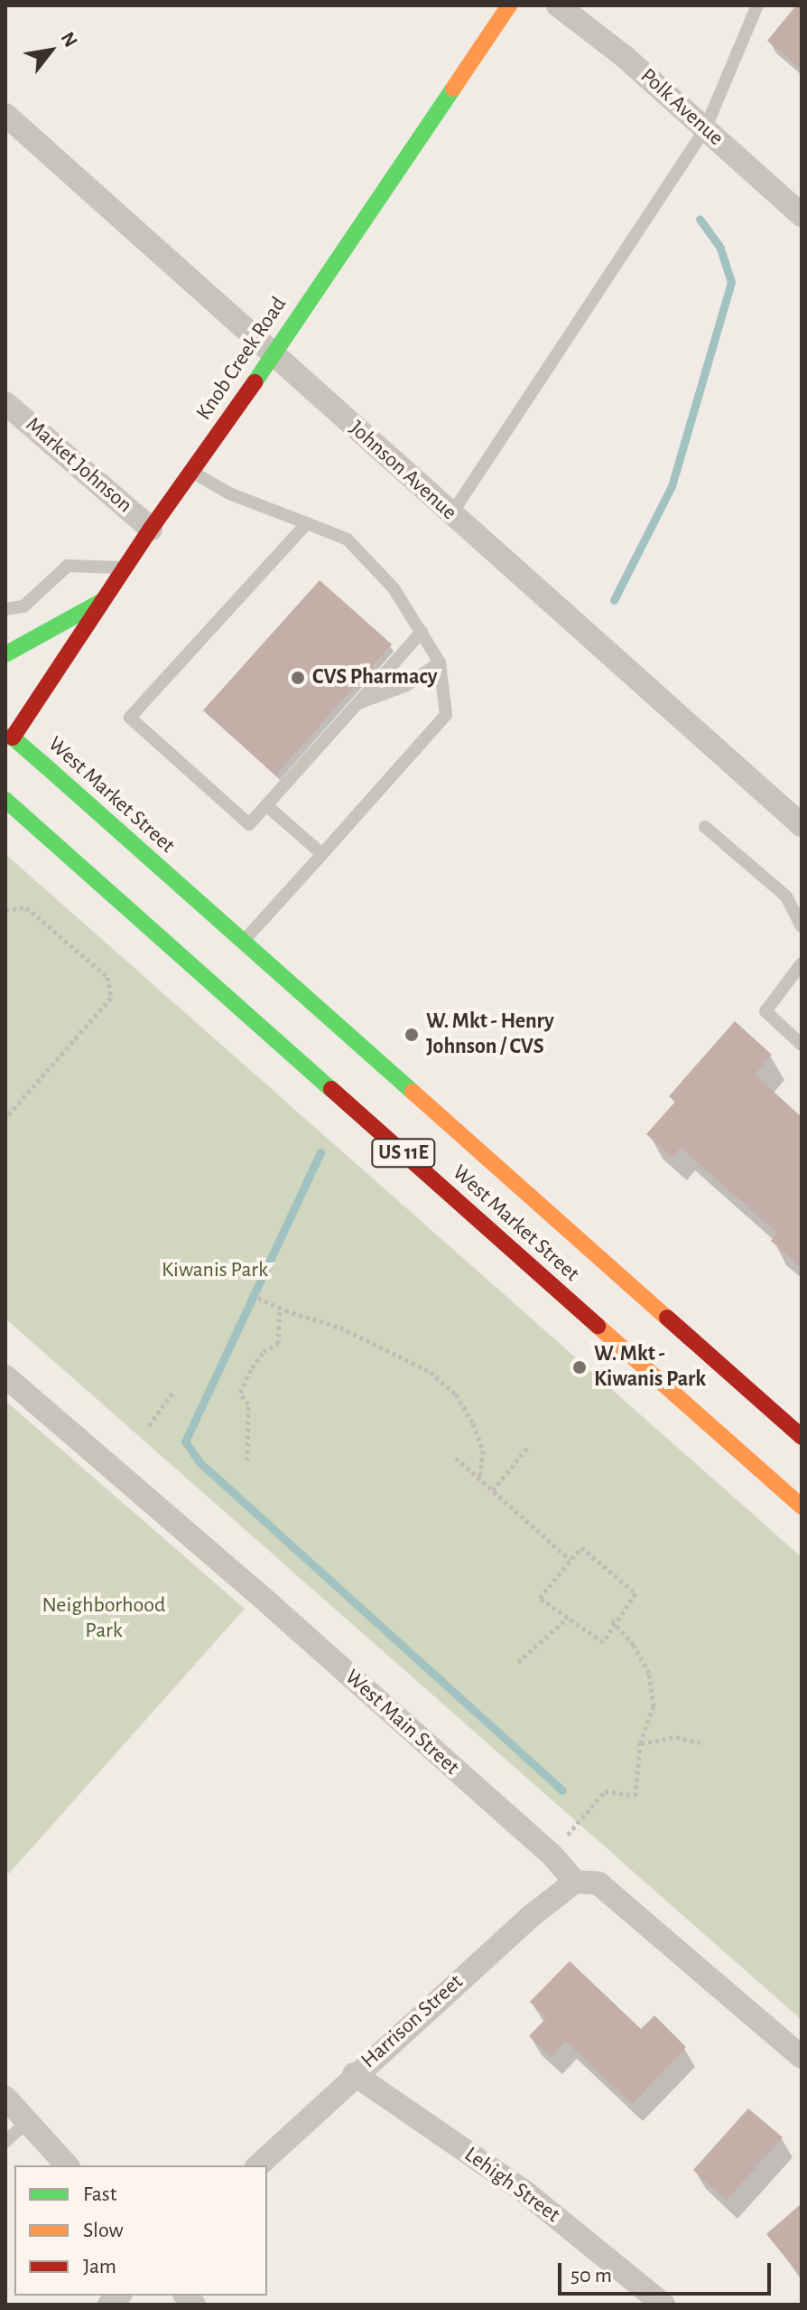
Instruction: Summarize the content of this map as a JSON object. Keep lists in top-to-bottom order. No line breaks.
{"streets":{"main road":["Knob Creek Road","West Market Street","US 11E"],"street":["Polk Avenue","Market Johnson","Johnson Avenue","West Main Street","Harrison Street","Lehigh Street"]},"crossings":[["Knob Creek Road","Market Johnson"],["Knob Creek Road","Johnson Avenue"],["Knob Creek Road","West Market Street"],["West Main Street","Harrison Street"],["Harrison Street","Lehigh Street"]],"parks":["Kiwanis Park","Neighborhood Park"],"places":["CVS Pharmacy","W. Mkt - Henry Johnson / CVS","W. Mkt - Kiwanis Park"],"legend":["Fast","Slow","Jam"],"scale_bar":"50 m","north":"top right"}
